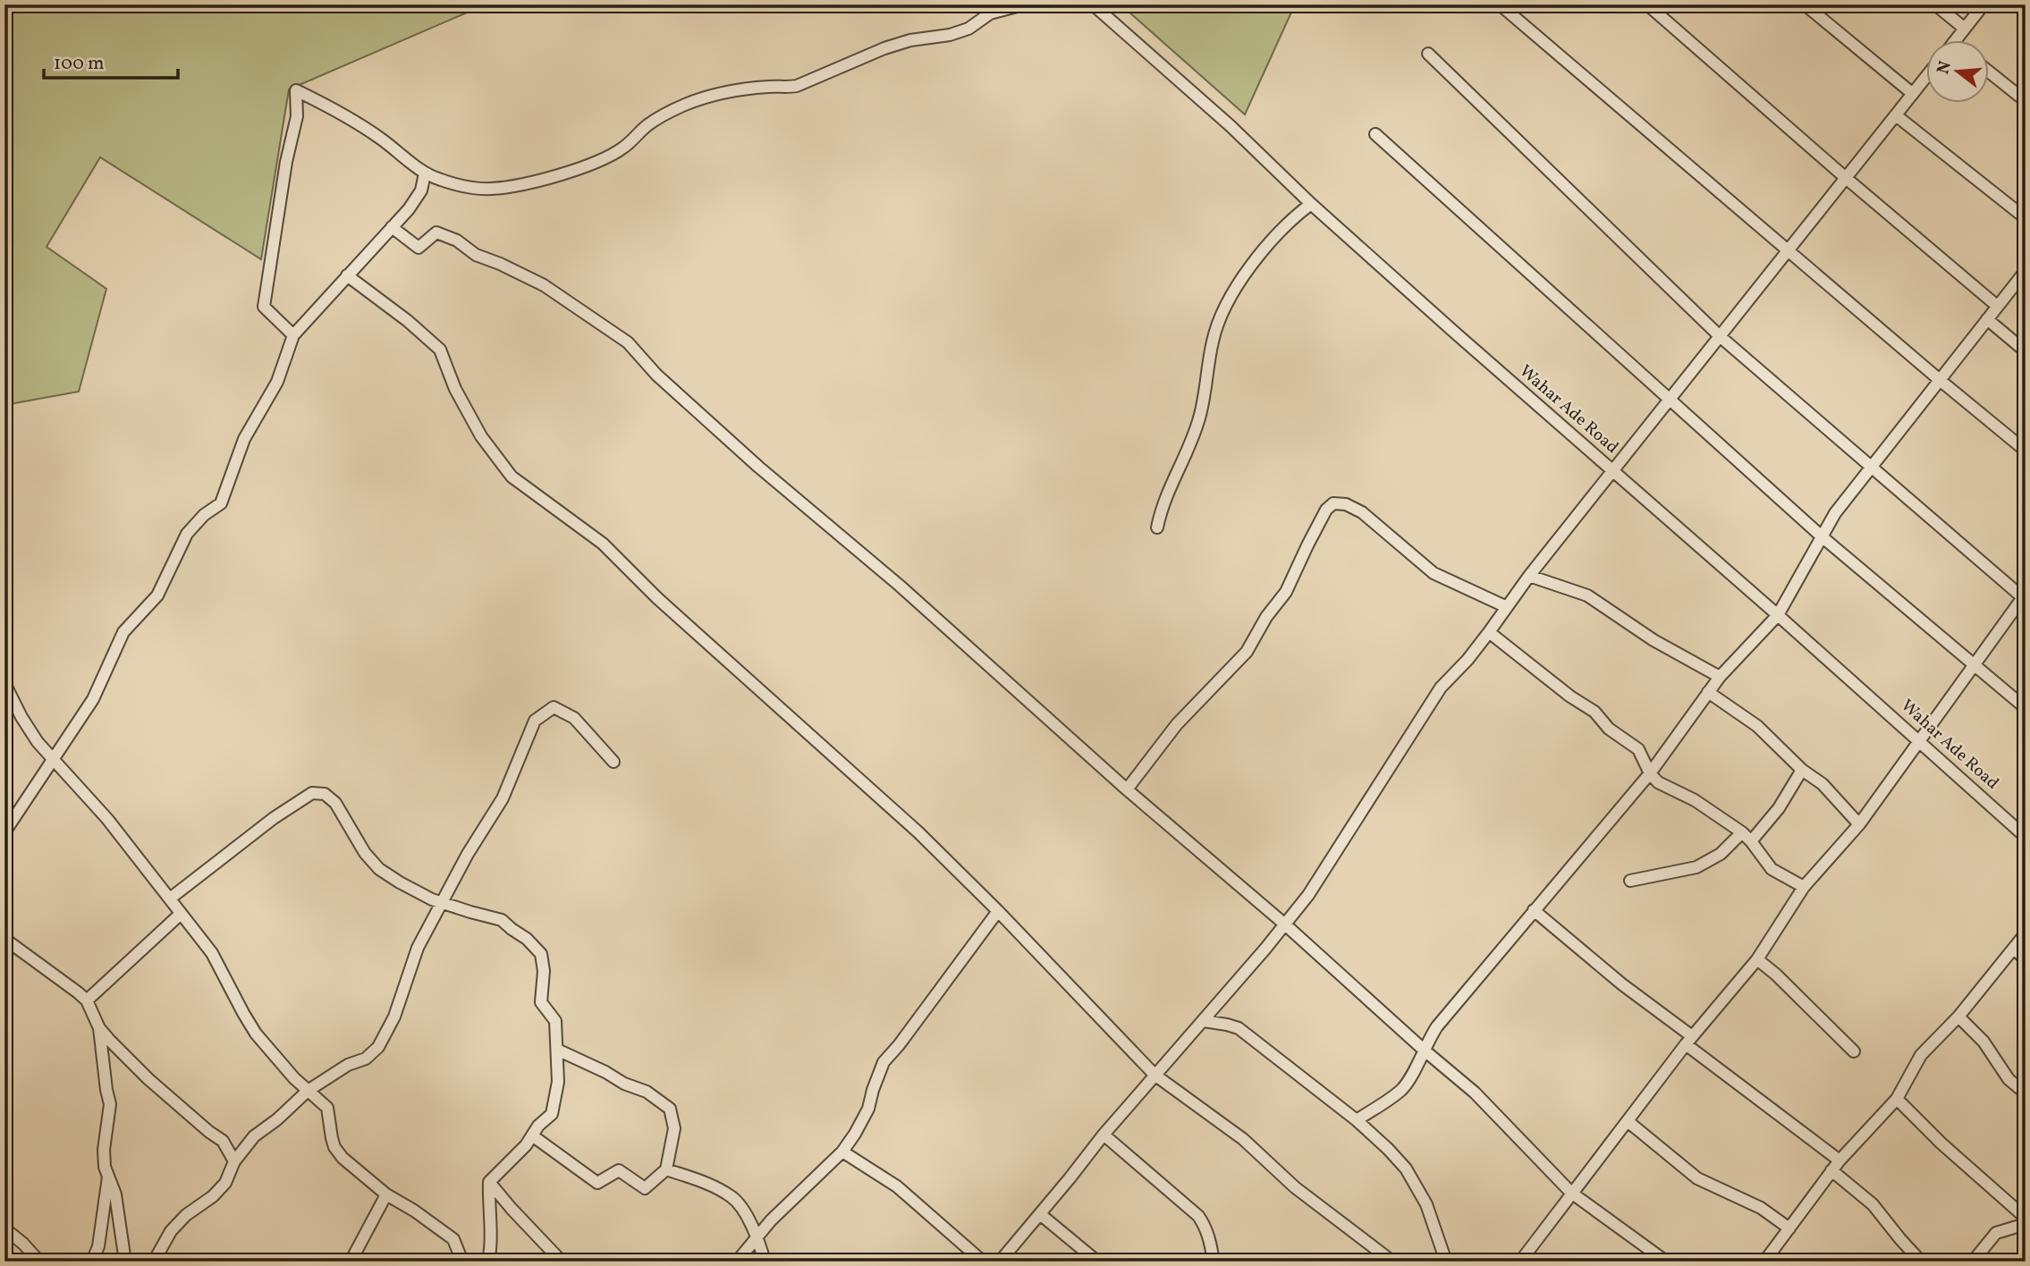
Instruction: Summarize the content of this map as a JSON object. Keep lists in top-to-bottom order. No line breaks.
{"streets":{"street":["Wahar Ade Road"]},"scale_bar":"100 m","north":"left"}
